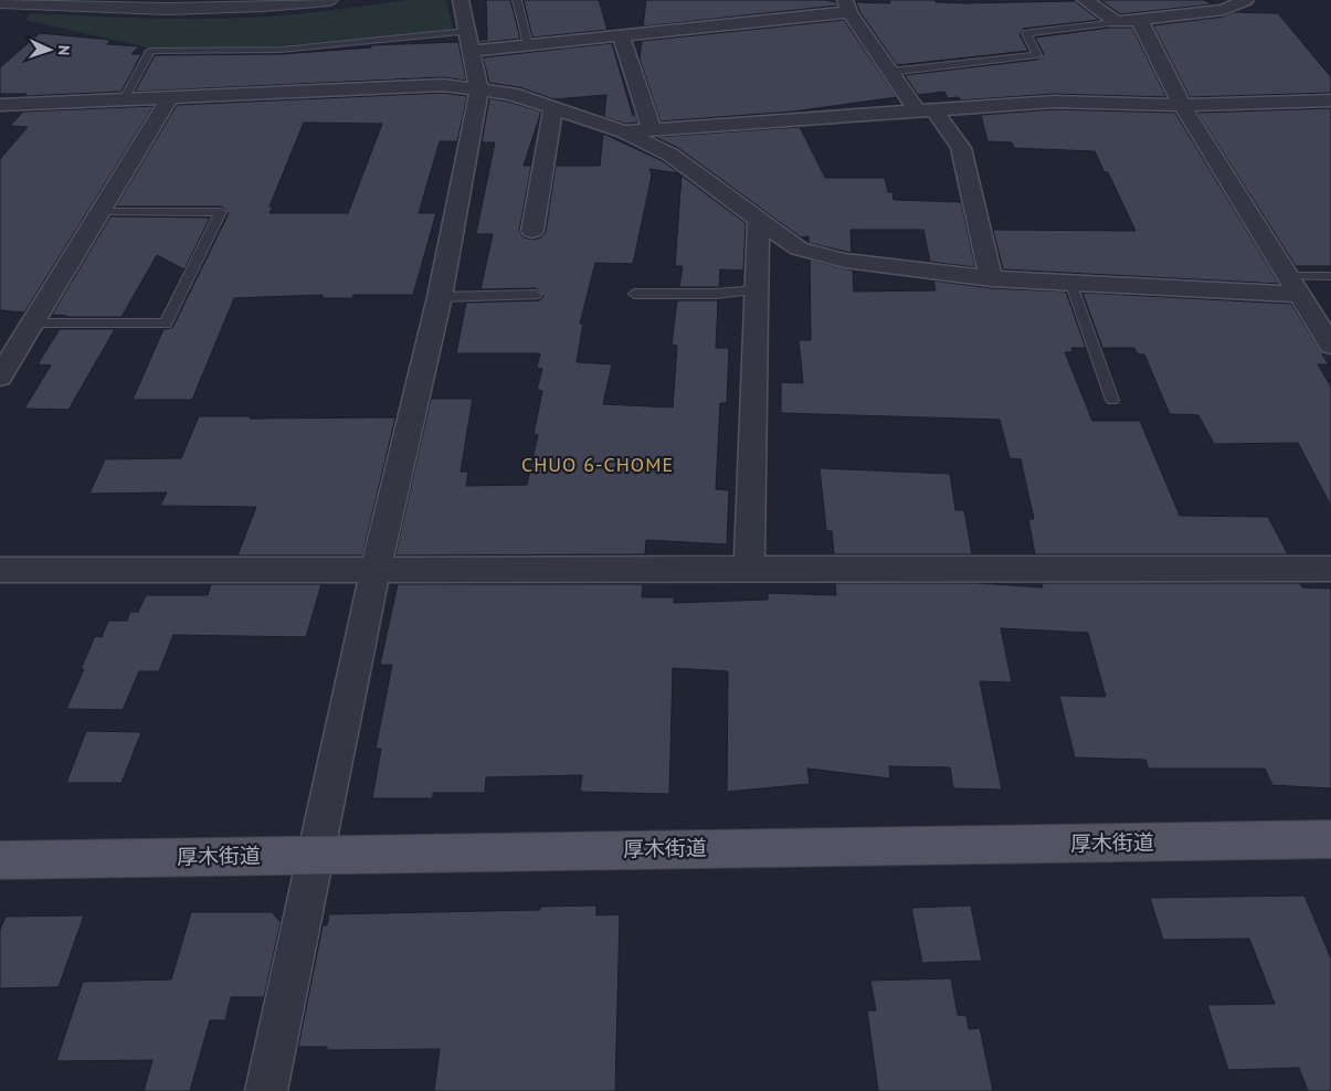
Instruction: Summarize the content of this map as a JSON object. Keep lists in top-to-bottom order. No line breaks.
{"streets":{"main road":["厚木街道"]},"districts":["CHUO 6-CHOME"],"north":"right"}
